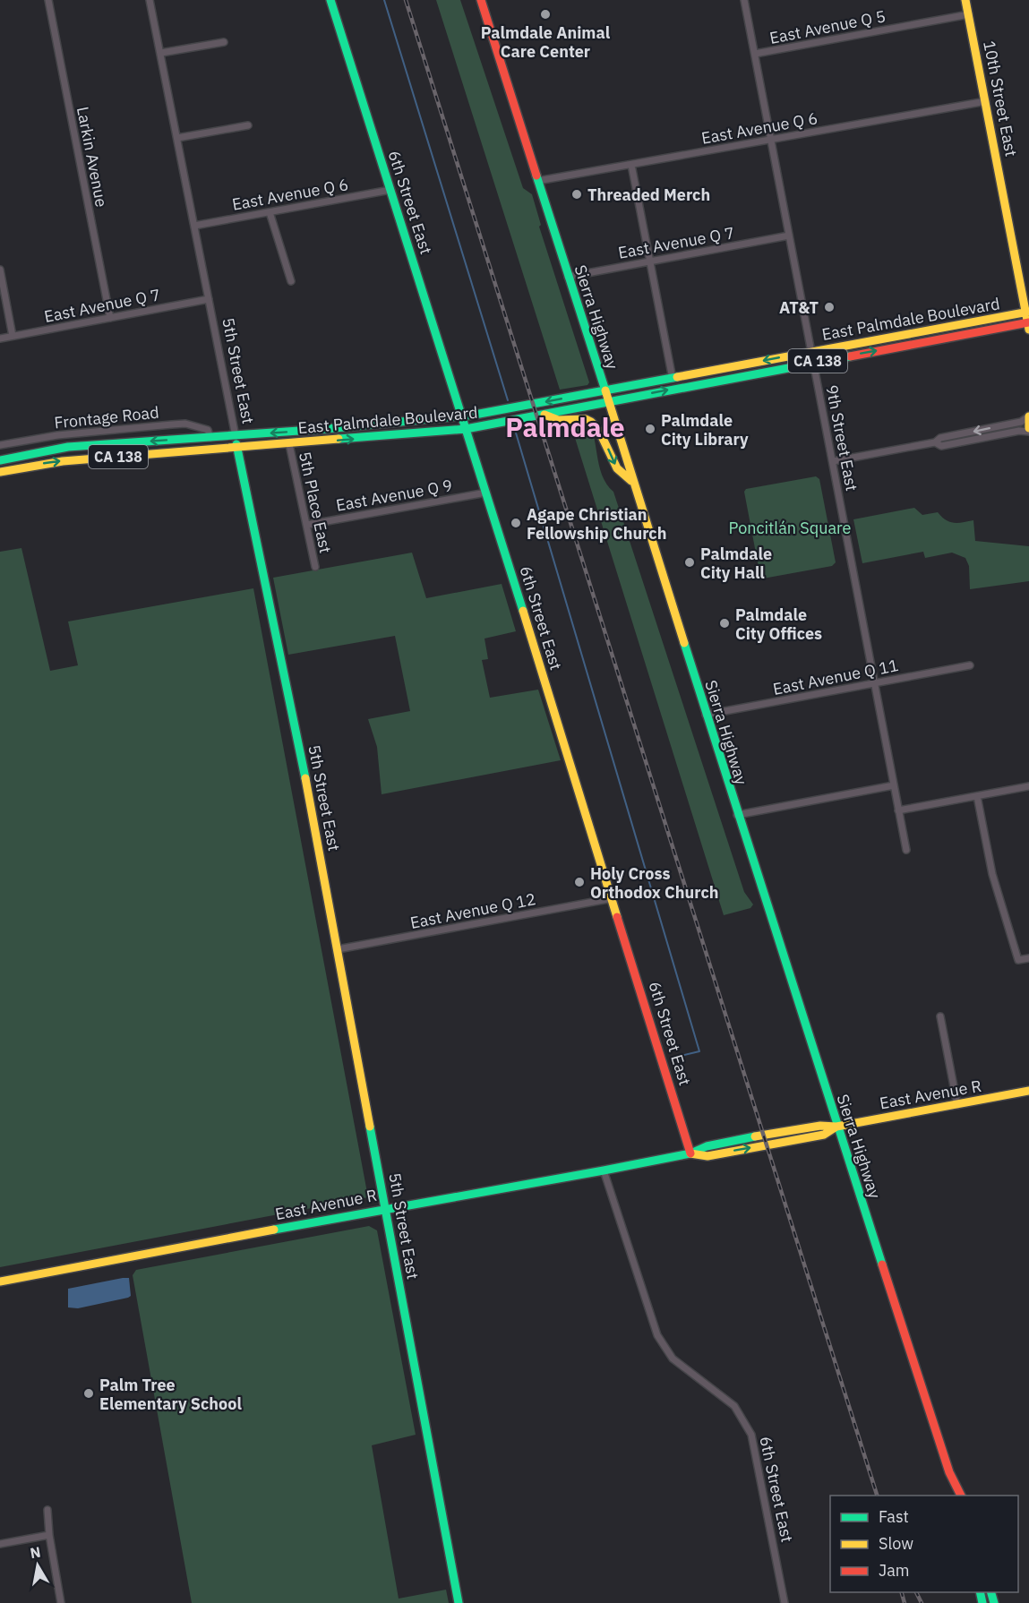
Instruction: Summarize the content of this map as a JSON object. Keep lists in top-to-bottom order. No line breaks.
{"streets":{"main road":["10th Street East","6th Street East","Sierra Highway","East Palmdale Boulevard","CA 138","5th Street East","East Avenue R"],"street":["East Avenue Q 5","East Avenue Q 6","Larkin Avenue","East Avenue Q 7","Frontage Road","9th Street East","East Avenue Q 9","5th Place East","East Avenue Q 11","East Avenue Q 12"]},"crossings":[["East Avenue Q 5","10th Street East"],["East Avenue Q 5","9th Street East"],["10th Street East","East Avenue Q 6"],["10th Street East","East Palmdale Boulevard"],["East Avenue Q 6","6th Street East"],["East Avenue Q 6","Sierra Highway"],["East Avenue Q 6","5th Street East"],["East Avenue Q 6","9th Street East"],["Larkin Avenue","East Avenue Q 7"],["6th Street East","East Palmdale Boulevard"],["6th Street East","East Avenue Q 9"],["6th Street East","East Avenue Q 12"],["6th Street East","East Avenue R"],["East Avenue Q 7","Sierra Highway"],["East Avenue Q 7","5th Street East"],["East Avenue Q 7","9th Street East"],["Sierra Highway","East Palmdale Boulevard"],["Sierra Highway","East Avenue Q 11"],["Sierra Highway","East Avenue R"],["East Palmdale Boulevard","5th Street East"],["East Palmdale Boulevard","Frontage Road"],["East Palmdale Boulevard","9th Street East"],["East Palmdale Boulevard","5th Place East"],["5th Street East","East Avenue Q 12"],["5th Street East","East Avenue R"],["9th Street East","East Avenue Q 11"],["East Avenue Q 9","5th Place East"]],"districts":["Palmdale"],"parks":["Poncitlán Square"],"places":["Palmdale Animal Care Center","Threaded Merch","AT&T","Palmdale City Library","Agape Christian Fellowship Church","Palmdale City Hall","Palmdale City Offices","Holy Cross Orthodox Church","Palm Tree Elementary School"],"legend":["Fast","Slow","Jam"],"north":"top"}
